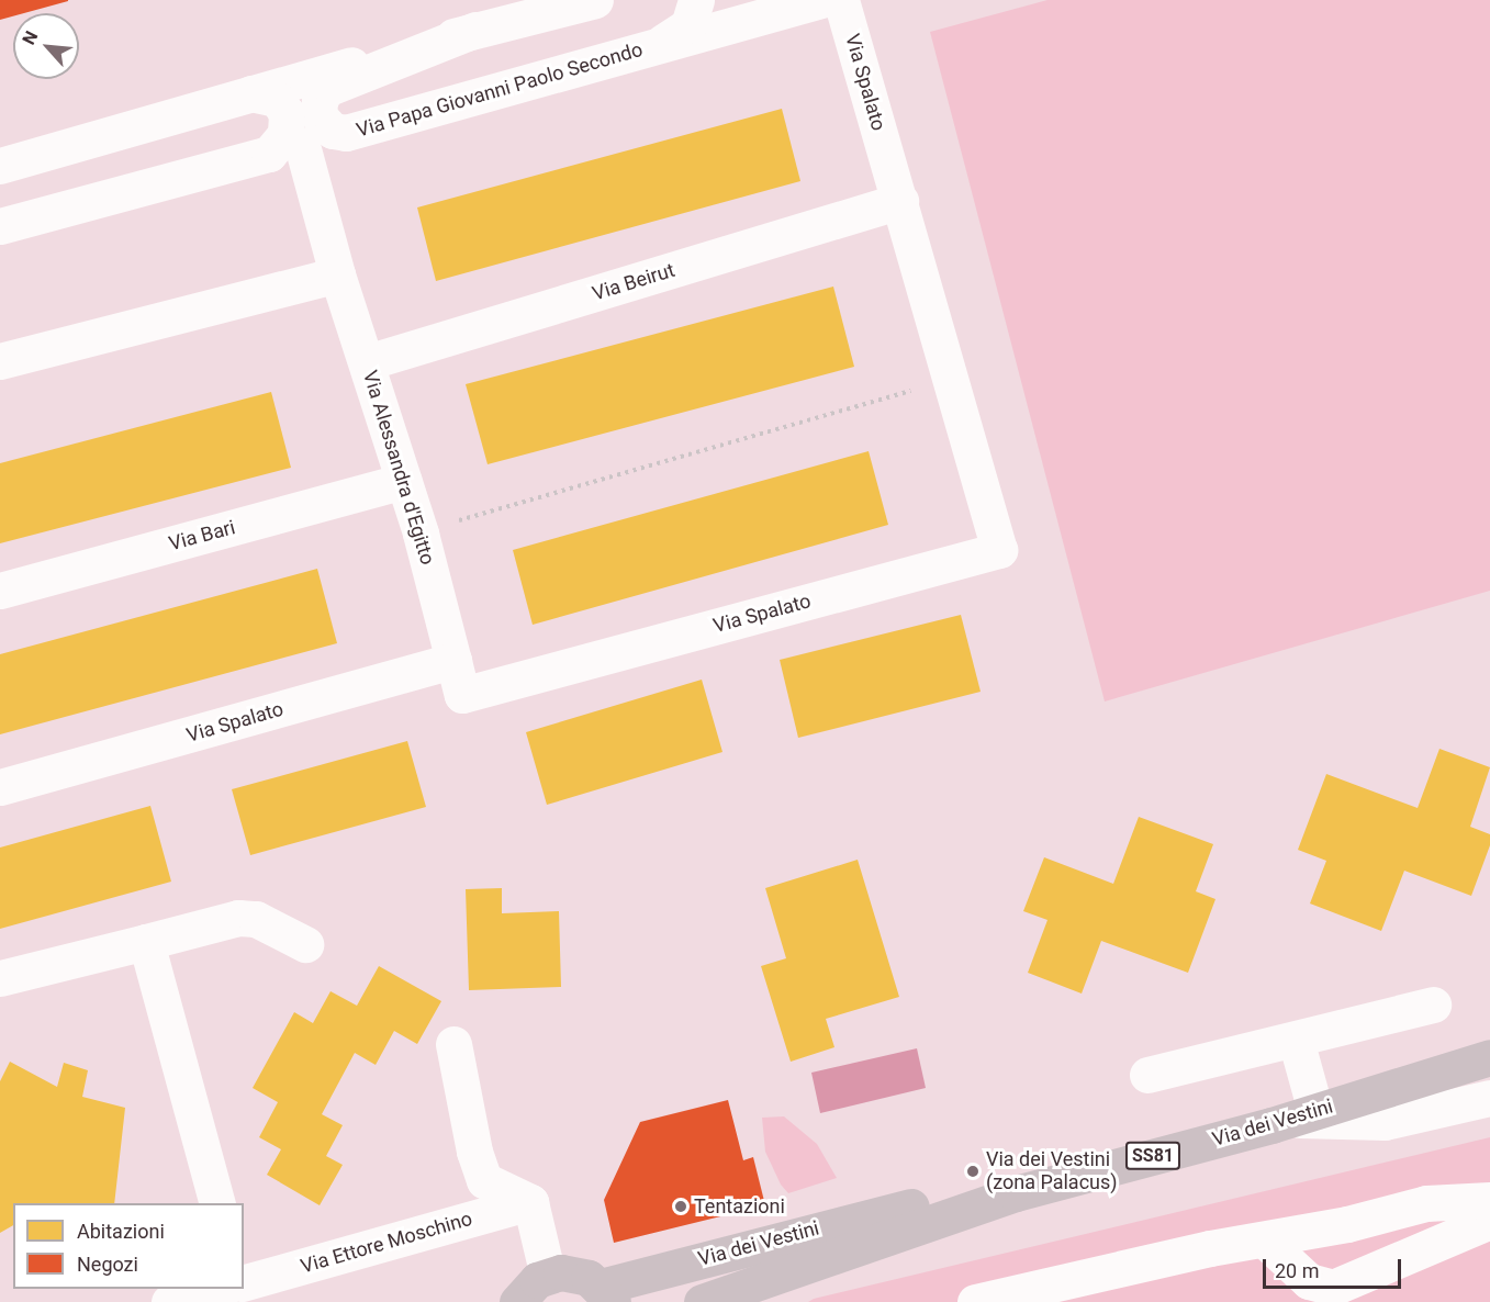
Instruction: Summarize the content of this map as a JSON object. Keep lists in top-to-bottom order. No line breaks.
{"streets":{"main road":["Via dei Vestini","SS81"],"street":["Via Spalato","Via Papa Giovanni Paolo Secondo","Via Beirut","Via Alessandra d'Egitto","Via Bari","Via Ettore Moschino"]},"crossings":[["Via Spalato","Via Beirut"],["Via Spalato","Via Alessandra d'Egitto"],["Via Papa Giovanni Paolo Secondo","Via Alessandra d'Egitto"],["Via Beirut","Via Alessandra d'Egitto"],["Via Alessandra d'Egitto","Via Bari"]],"places":["Via dei Vestini (zona Palacus)","Tentazioni"],"legend":["Abitazioni","Negozi"],"scale_bar":"20 m","north":"top left"}
